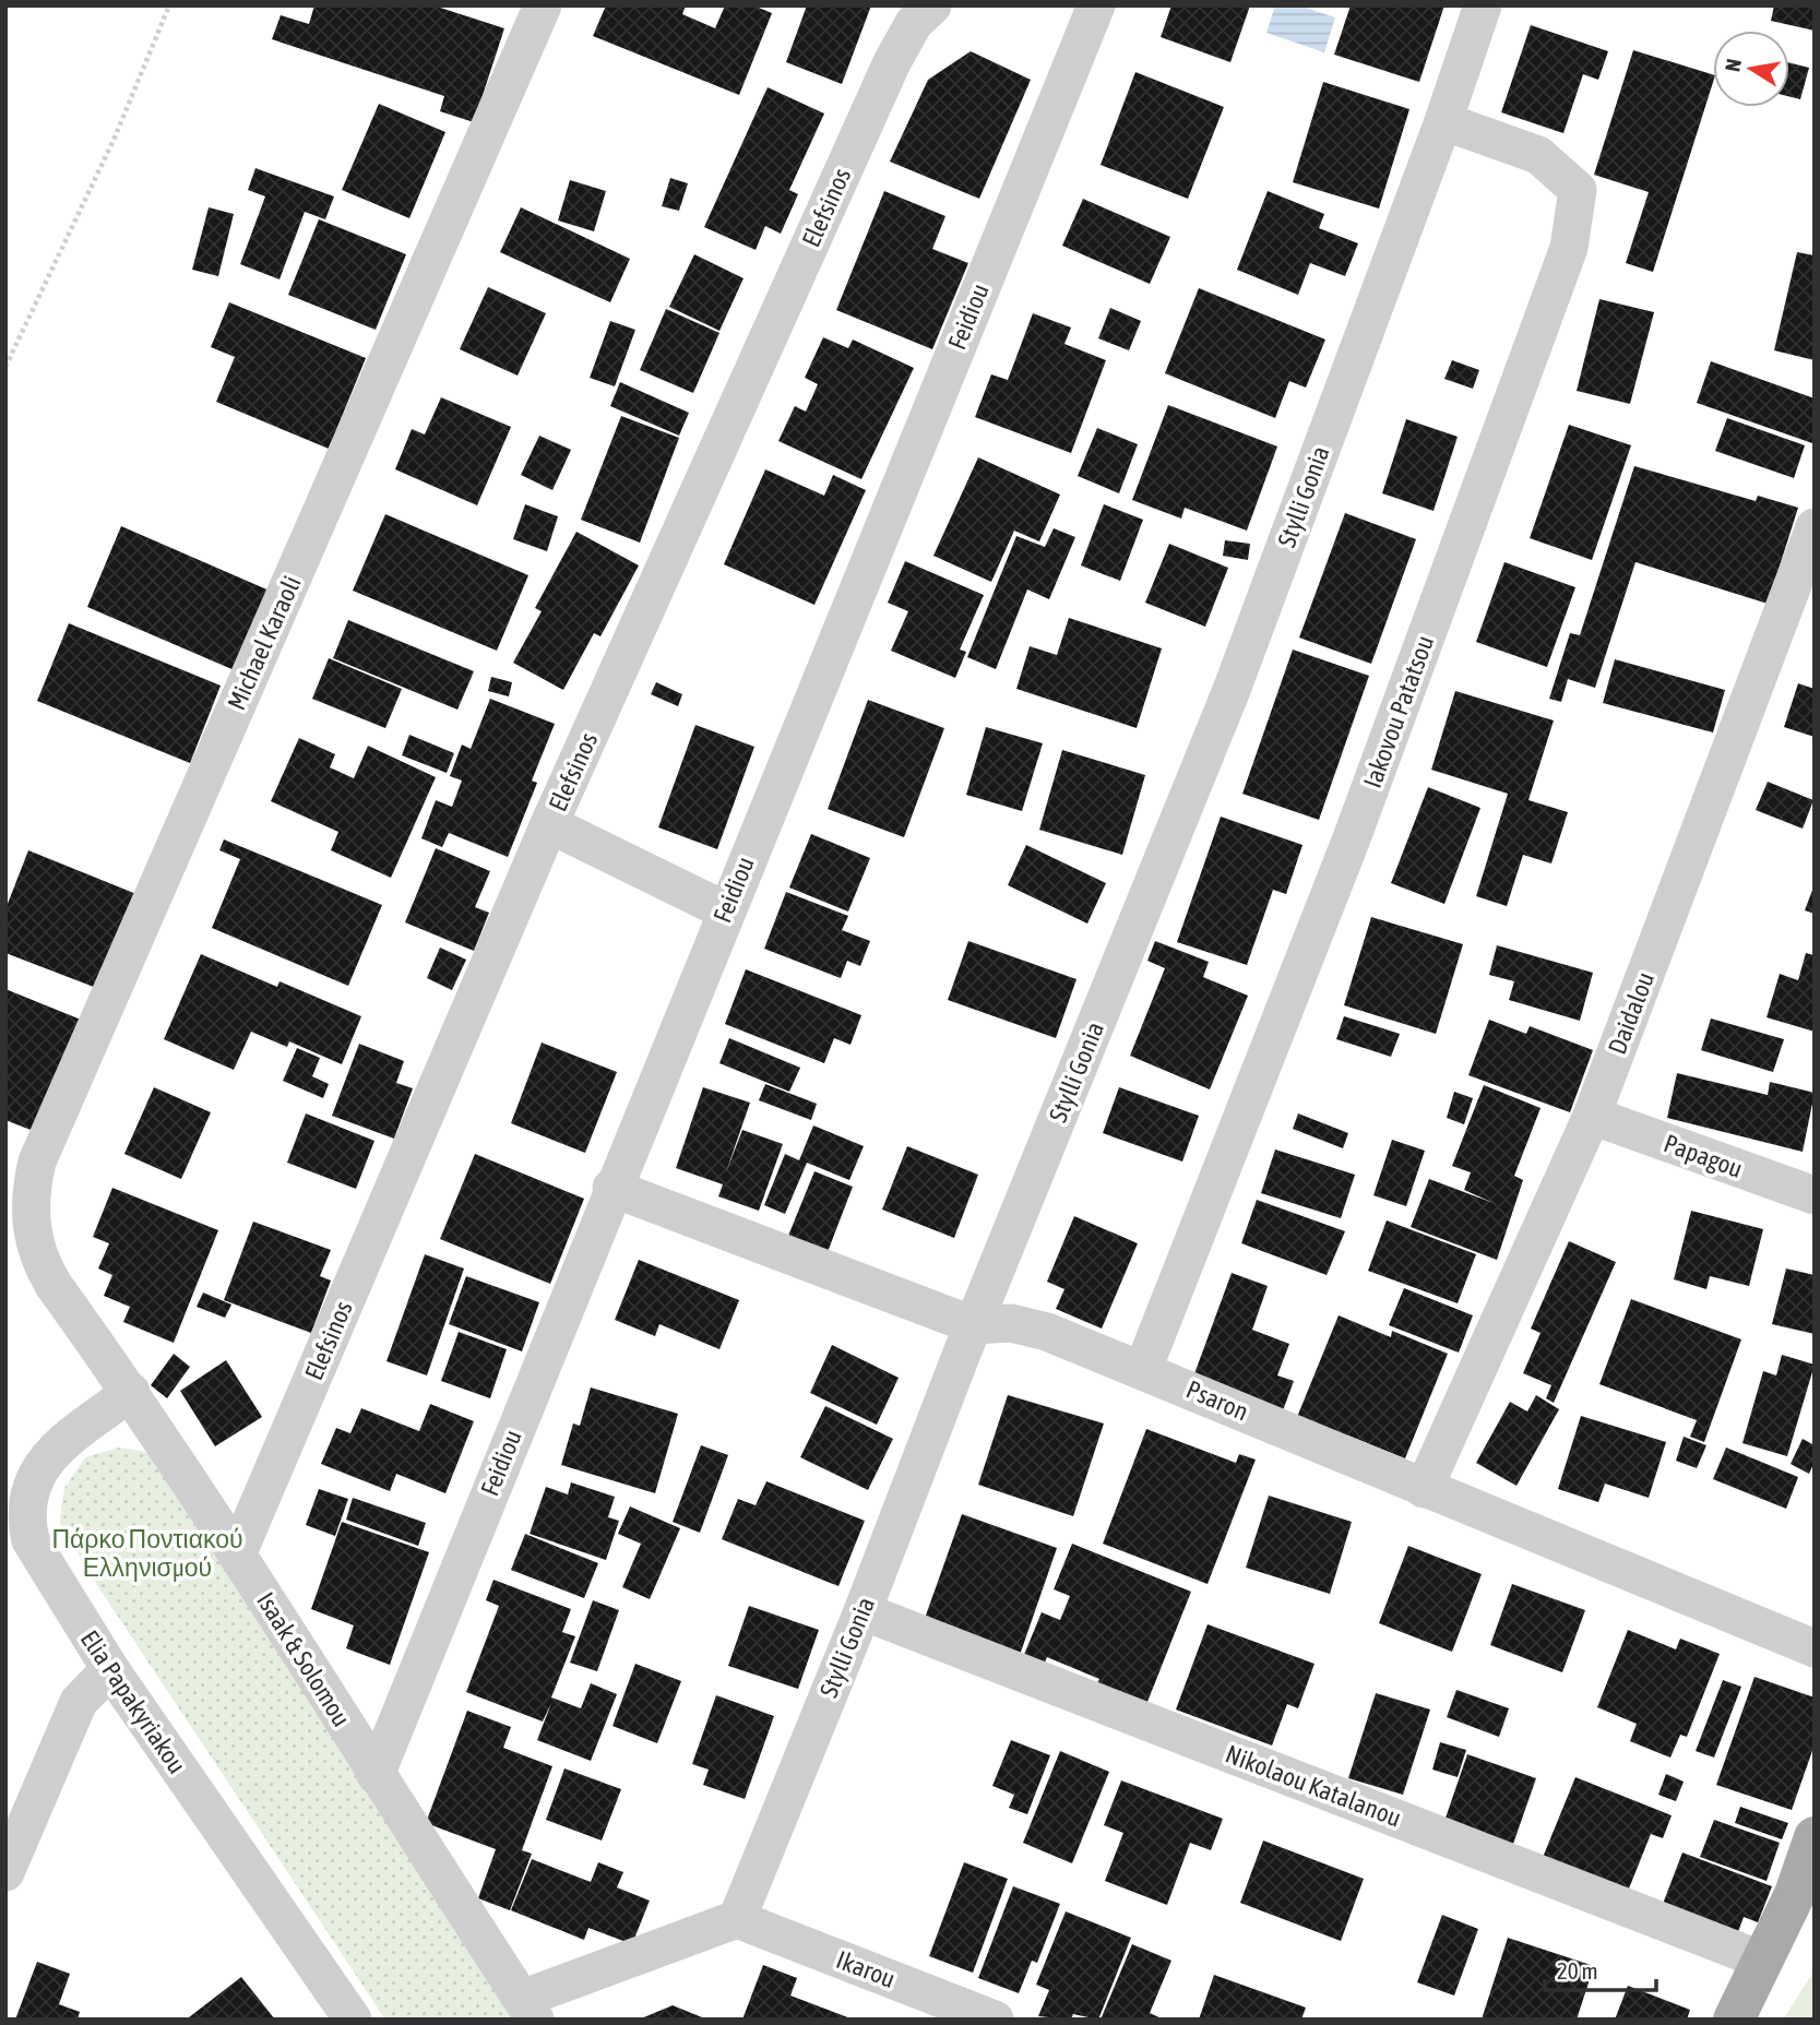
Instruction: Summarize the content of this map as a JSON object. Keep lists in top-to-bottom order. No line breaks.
{"streets":{"street":["Elefsinos","Feidiou","Stylli Gonia","Michael Karaoli","Iakovou Patatsou","Daidalou","Papagou","Psaron","Isaak & Solomou","Elia Papakyriakou","Nikolaou Katalanou","Ikarou"]},"crossings":[["Elefsinos","Isaak & Solomou"],["Feidiou","Psaron"],["Feidiou","Isaak & Solomou"],["Stylli Gonia","Iakovou Patatsou"],["Stylli Gonia","Psaron"],["Stylli Gonia","Nikolaou Katalanou"],["Stylli Gonia","Ikarou"],["Michael Karaoli","Isaak & Solomou"],["Iakovou Patatsou","Psaron"],["Daidalou","Papagou"],["Daidalou","Psaron"],["Isaak & Solomou","Elia Papakyriakou"]],"parks":["Πάρκο Ποντιακού Ελληνισμού"],"scale_bar":"20 m","north":"left"}
